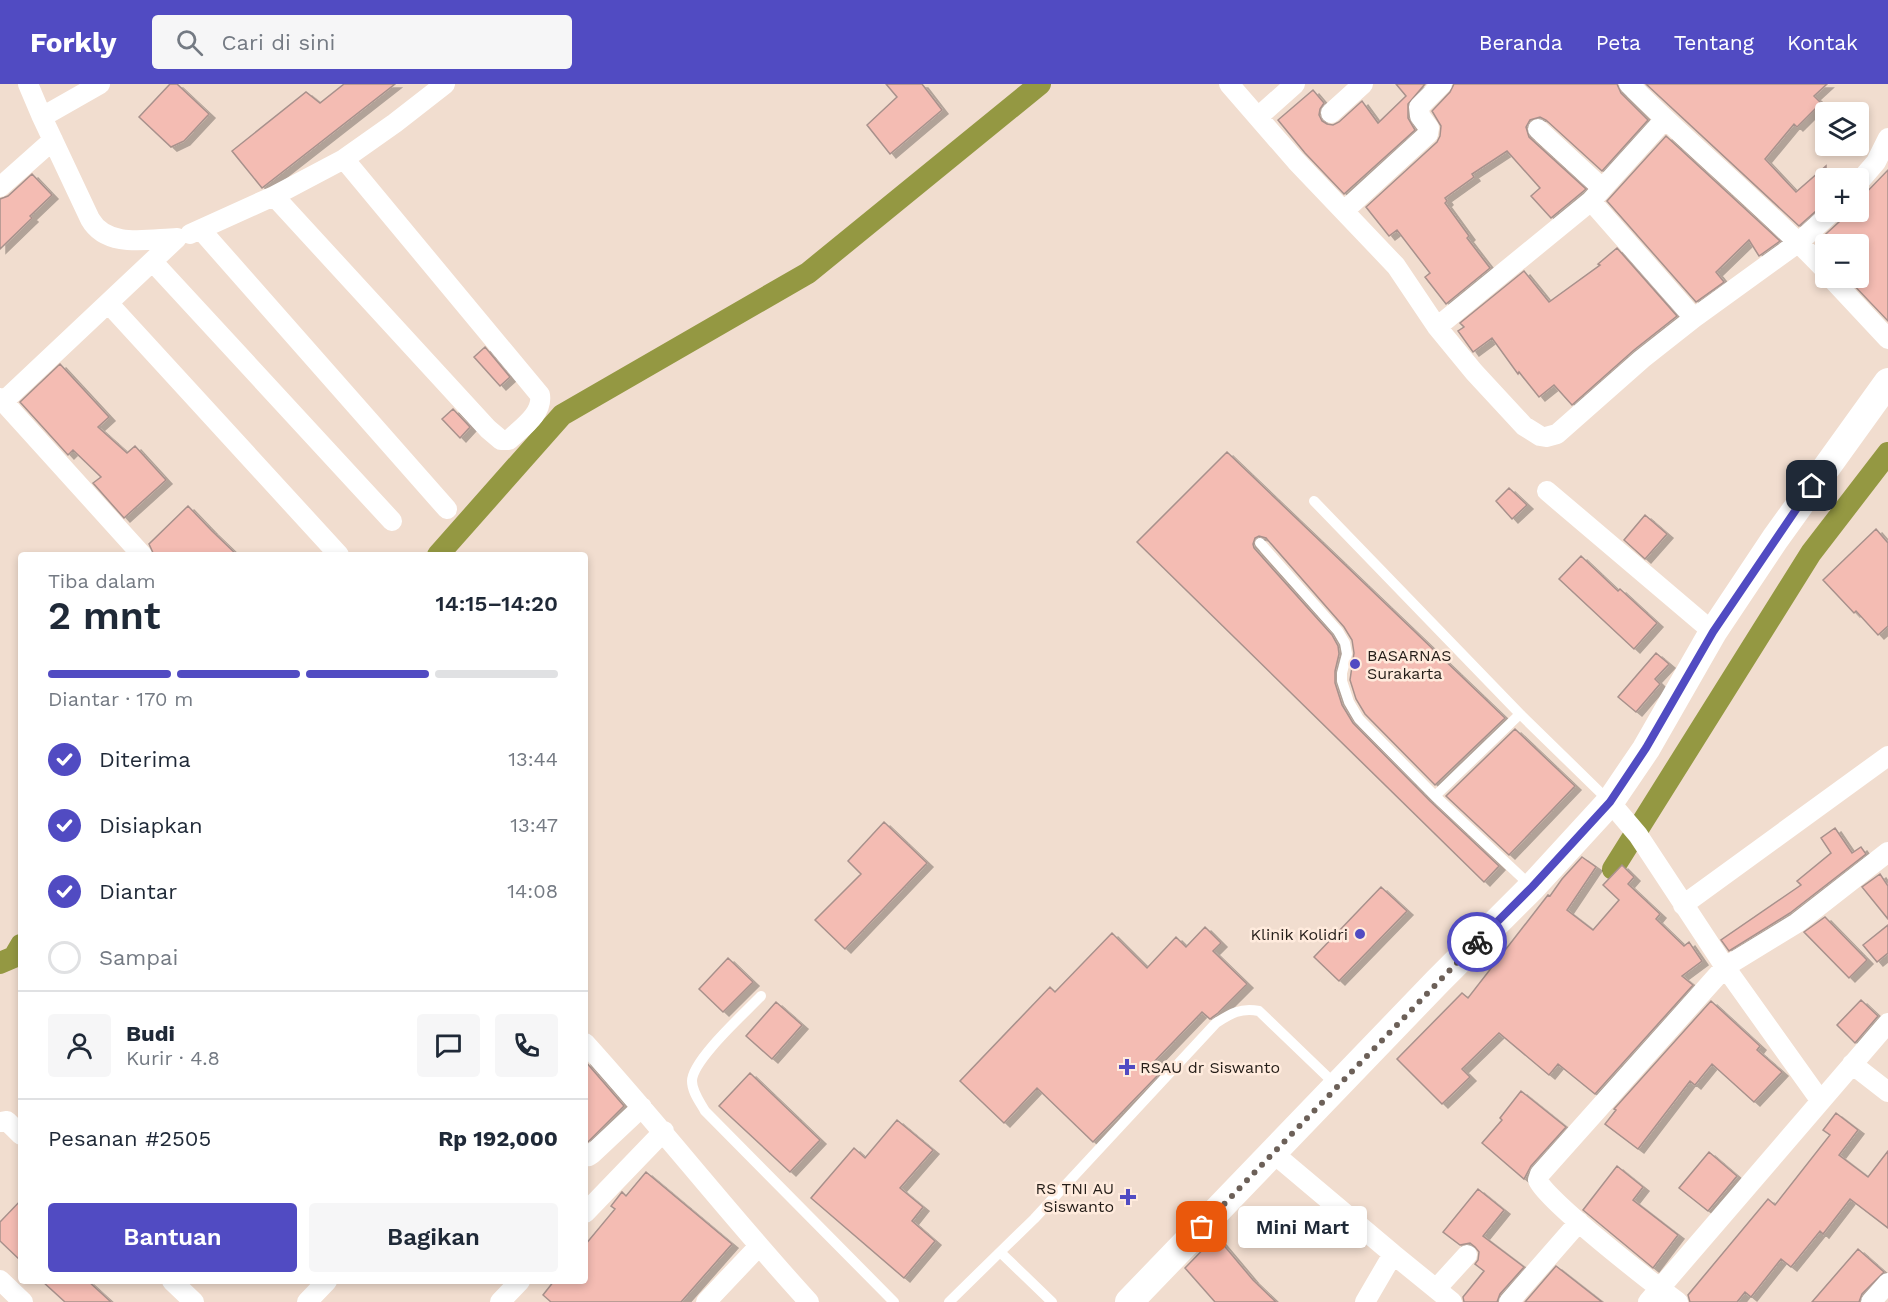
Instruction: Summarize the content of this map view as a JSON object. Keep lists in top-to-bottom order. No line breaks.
{"places":{"other":["BASARNAS Surakarta","Klinik Kolidri","Mini Mart"],"health":["RSAU dr Siswanto","RS TNI AU Siswanto"]},"page":{"header":"Forkly","search":"Cari di sini","nav":["Beranda","Peta","Tentang","Kontak"],"map_buttons":["+","−"],"heading":["2 mnt","Tiba dalam","14:15–14:20"],"panel":["Budi","Kurir · 4.8","Pesanan #2505","Rp 192,000"],"bar":"Diantar · 170 m","list":[["Diterima","13:44"],["Disiapkan","13:47"],["Diantar","14:08"],"Sampai"],"buttons":["Bantuan","Bagikan"],"bubble":"Mini Mart"}}
